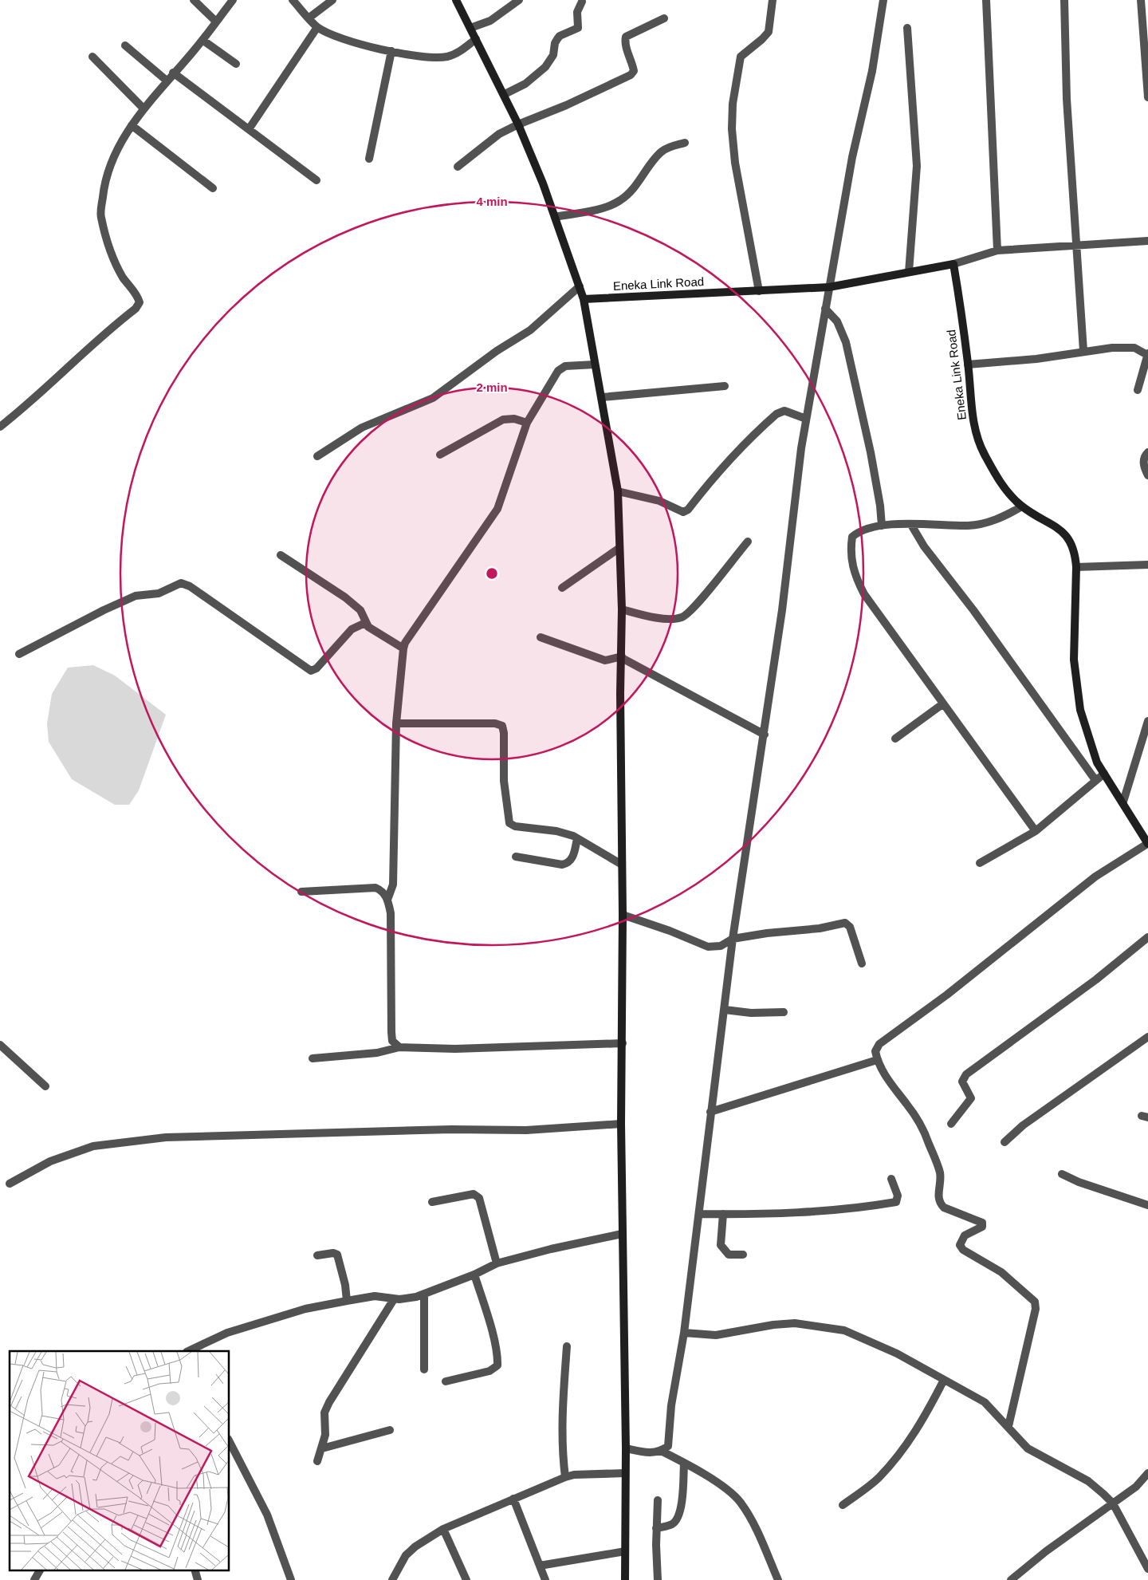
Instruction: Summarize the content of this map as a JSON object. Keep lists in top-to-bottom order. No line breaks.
{"streets":{"street":["Eneka Link Road"]},"rings":["4 min","2 min"]}
